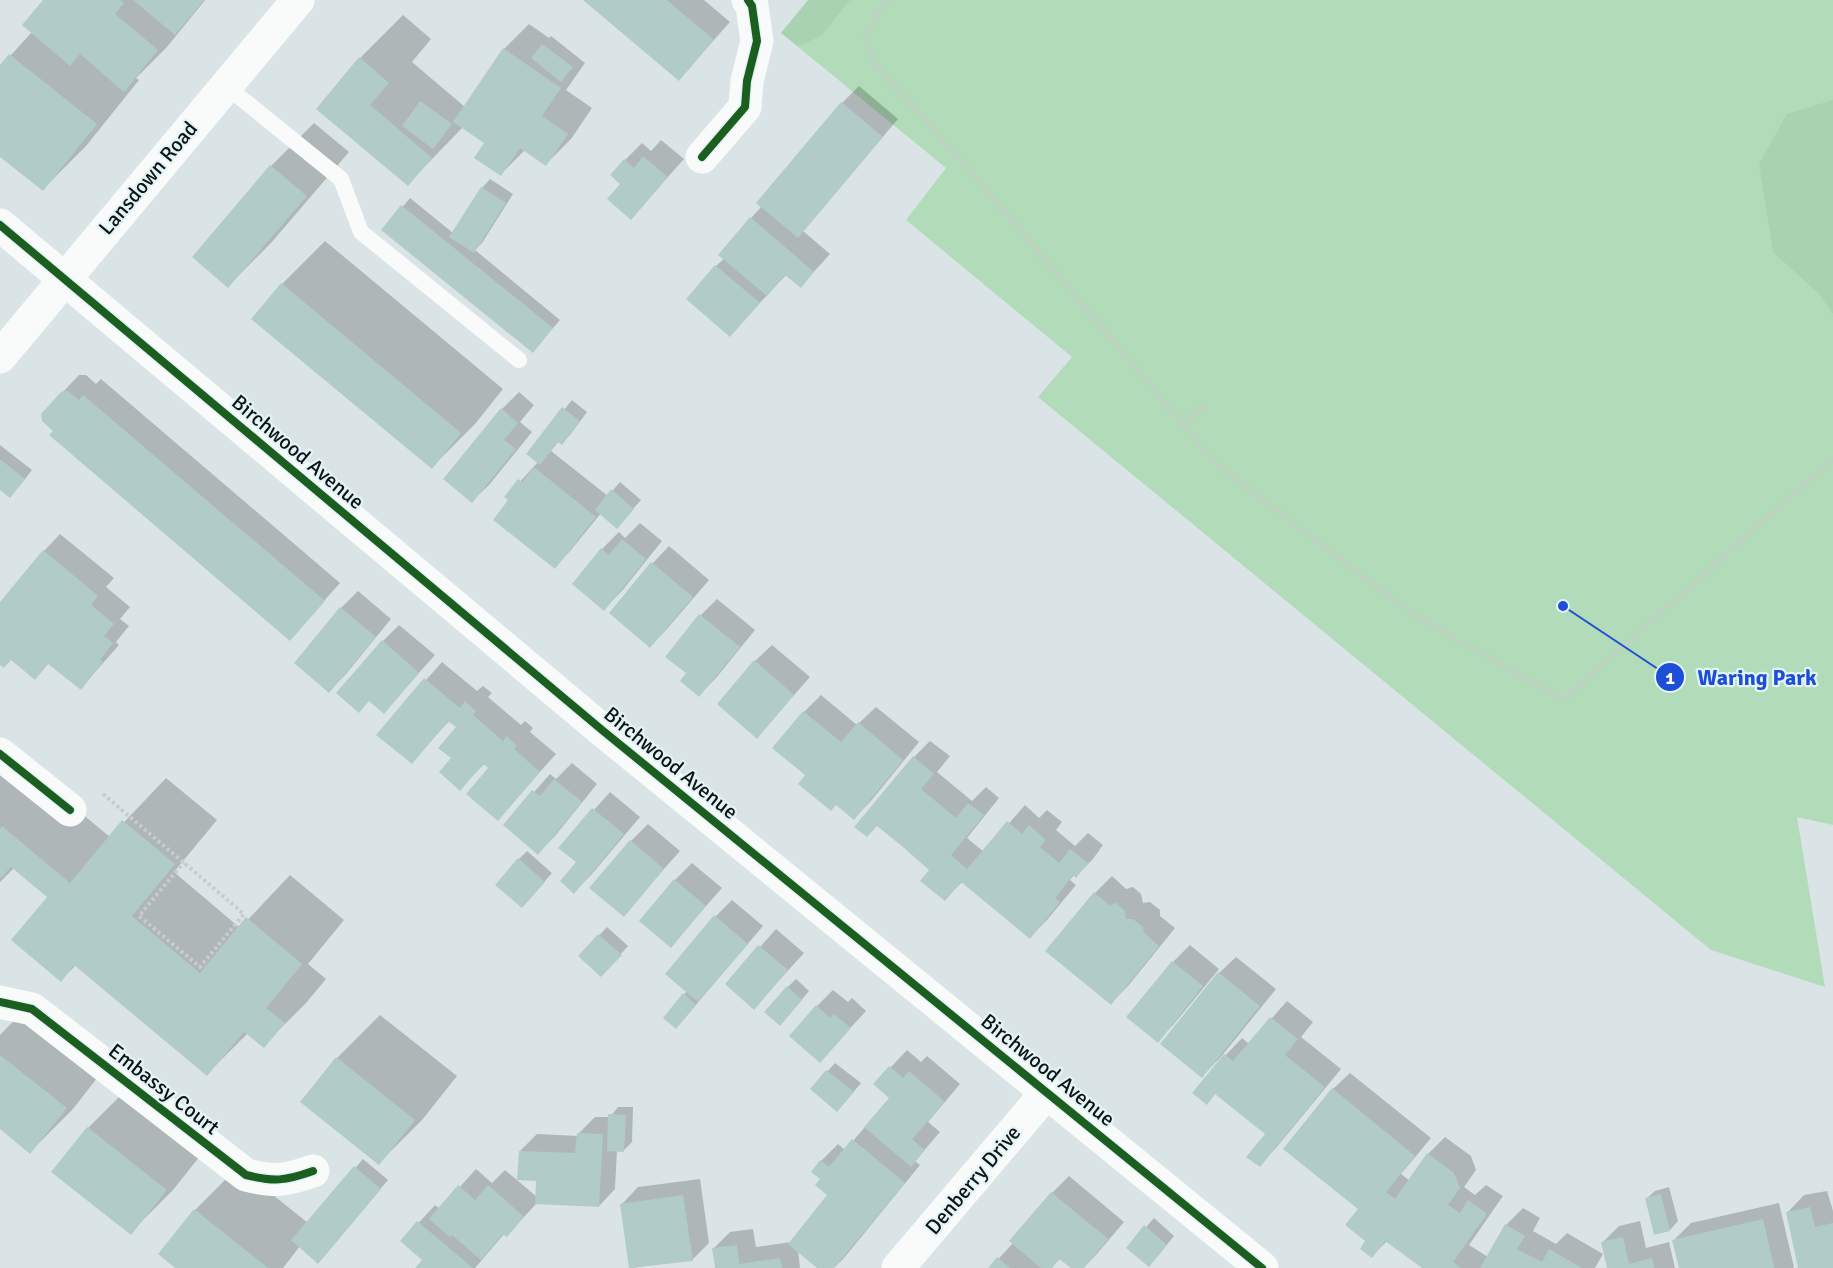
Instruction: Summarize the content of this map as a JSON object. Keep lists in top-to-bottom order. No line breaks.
{"streets":{"street":["Lansdown Road","Birchwood Avenue","Embassy Court","Denberry Drive"]},"crossings":[["Lansdown Road","Birchwood Avenue"],["Birchwood Avenue","Denberry Drive"]],"places":["Waring Park"]}
